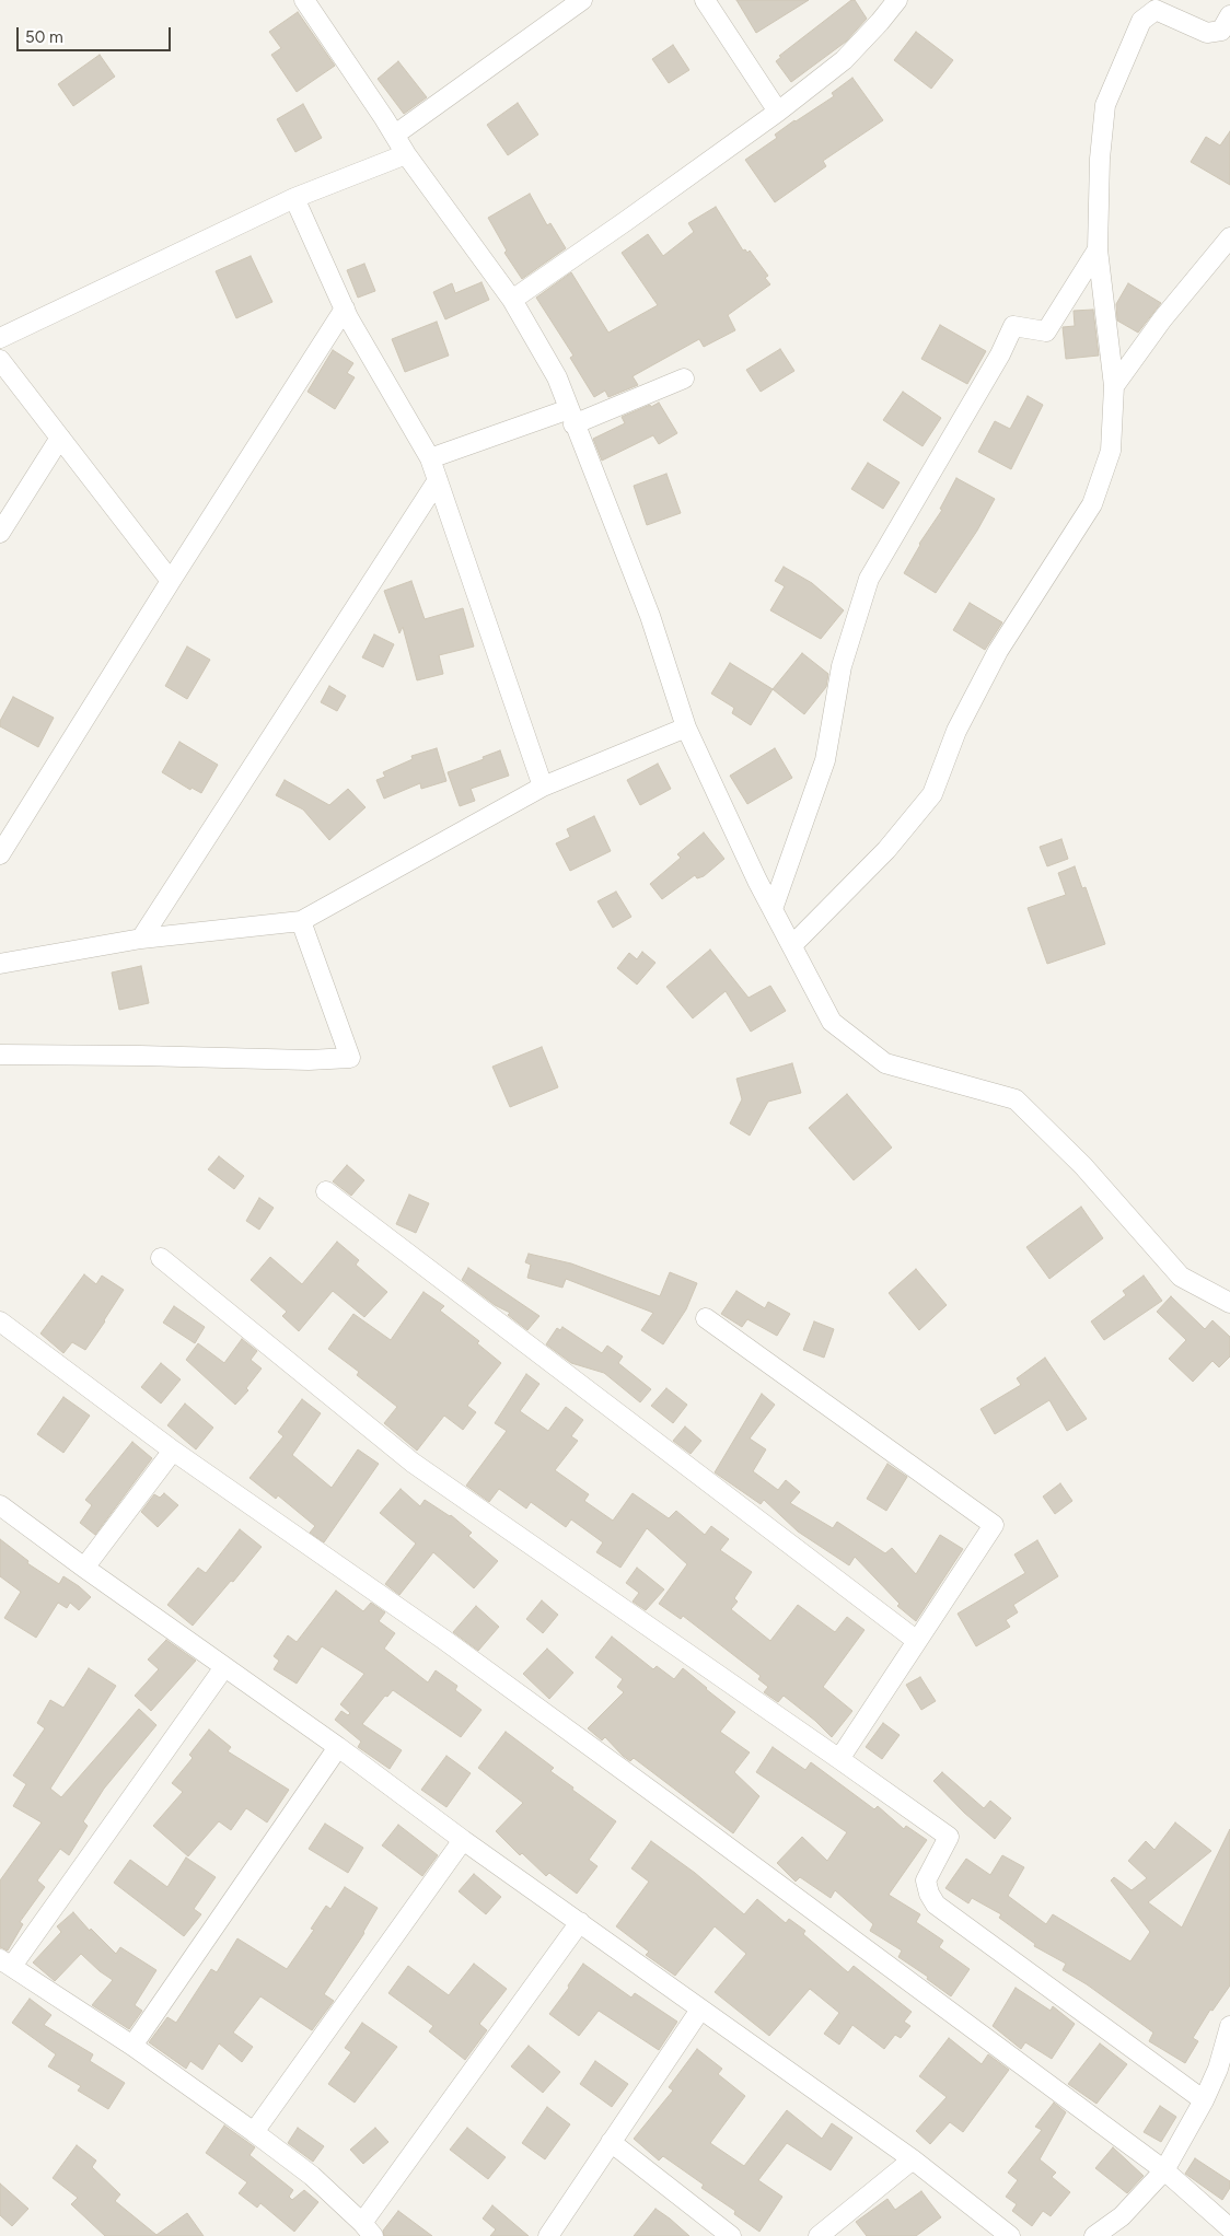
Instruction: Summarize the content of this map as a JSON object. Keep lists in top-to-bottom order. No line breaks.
{"scale_bar":"50 m"}
